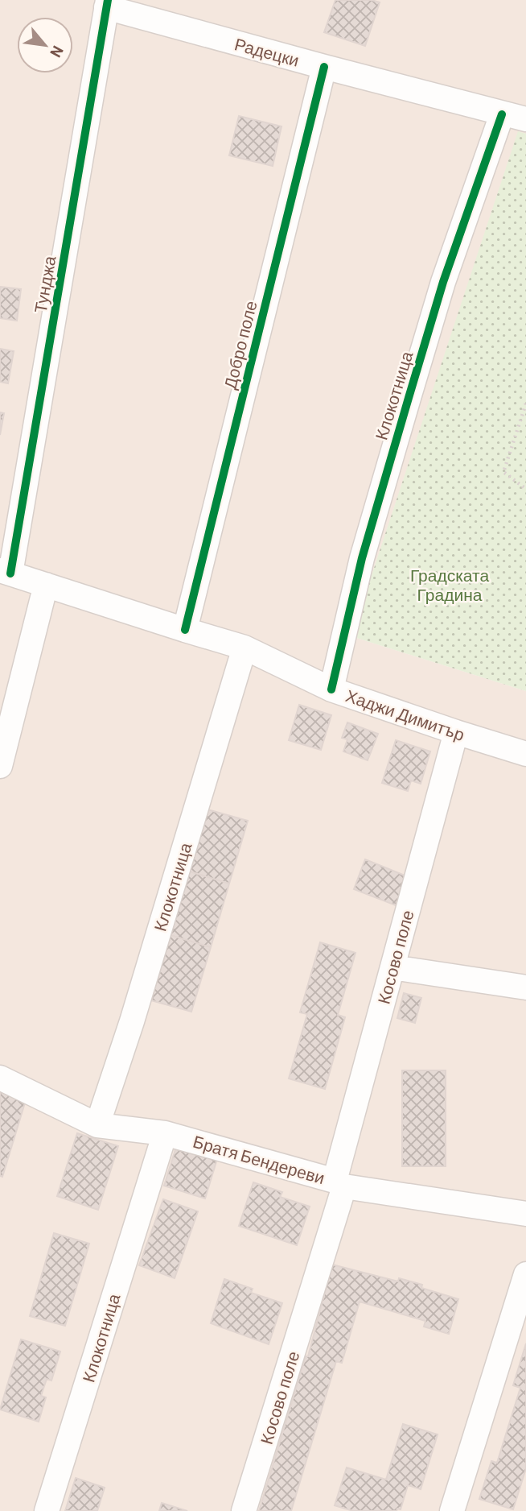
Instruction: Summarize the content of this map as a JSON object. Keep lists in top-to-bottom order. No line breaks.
{"streets":{"street":["Радецки","Тунджа","Добро поле","Клокотница","Хаджи Димитър","Косово поле","Братя Бендереви"]},"crossings":[["Радецки","Тунджа"],["Радецки","Добро поле"],["Радецки","Клокотница"],["Тунджа","Хаджи Димитър"],["Добро поле","Хаджи Димитър"],["Клокотница","Хаджи Димитър"],["Клокотница","Братя Бендереви"],["Хаджи Димитър","Косово поле"],["Косово поле","Братя Бендереви"]],"parks":["Градската Градина"],"north":"bottom right"}
